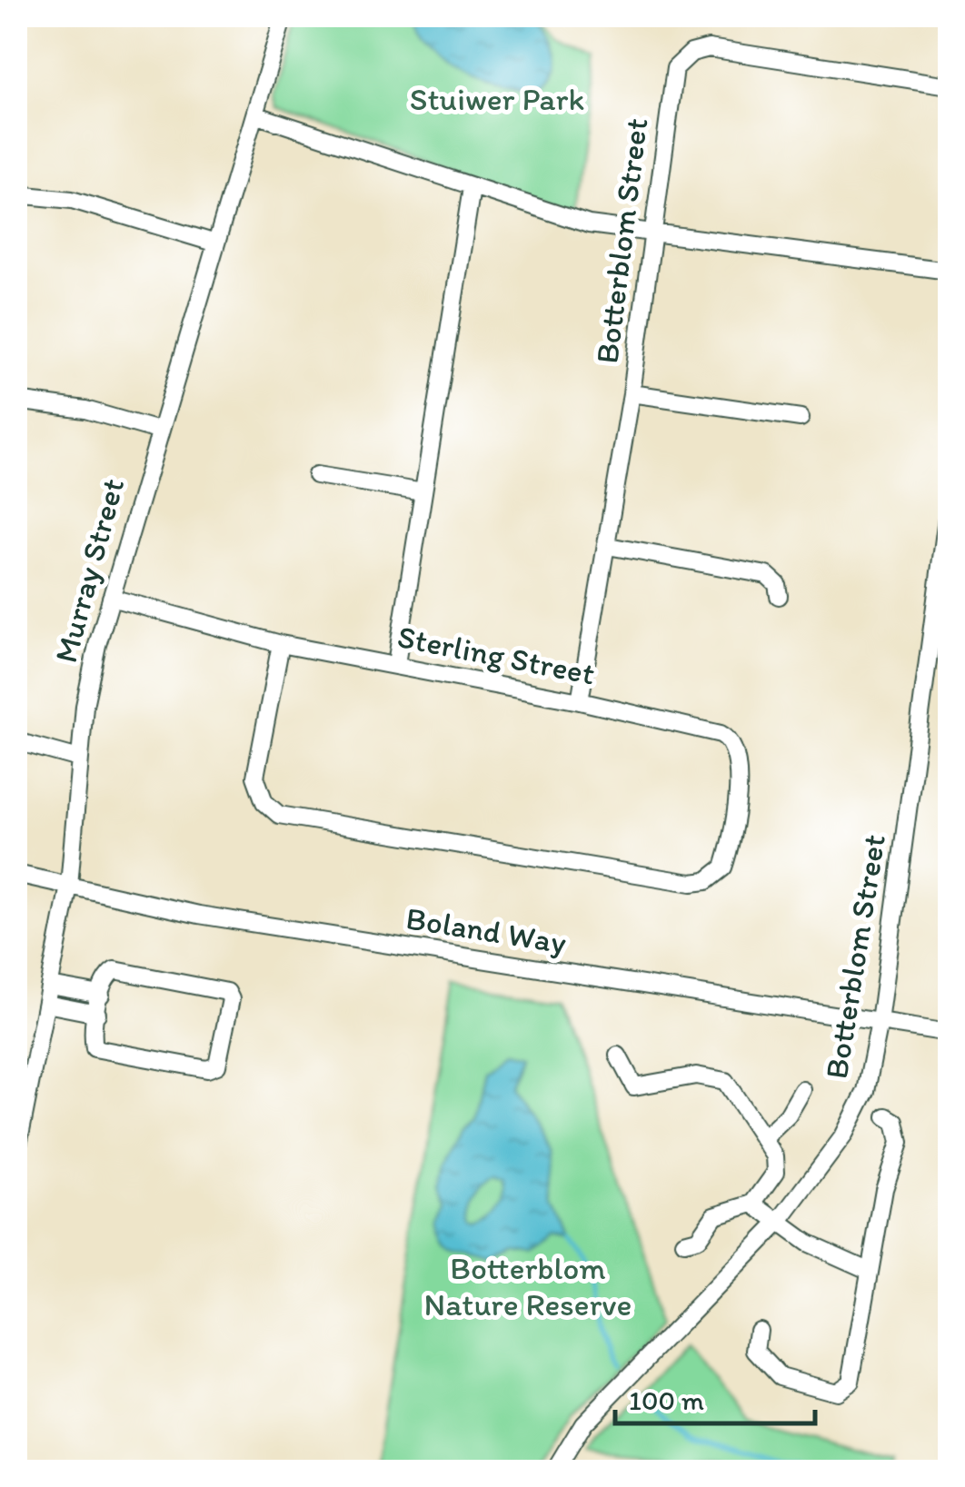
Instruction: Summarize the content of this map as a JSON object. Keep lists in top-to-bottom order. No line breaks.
{"streets":{"street":["Botterblom Street","Murray Street","Sterling Street","Boland Way"]},"crossings":[["Botterblom Street","Sterling Street"],["Botterblom Street","Boland Way"],["Murray Street","Sterling Street"],["Murray Street","Boland Way"]],"parks":["Stuiwer Park","Botterblom Nature Reserve"],"scale_bar":"100 m"}
